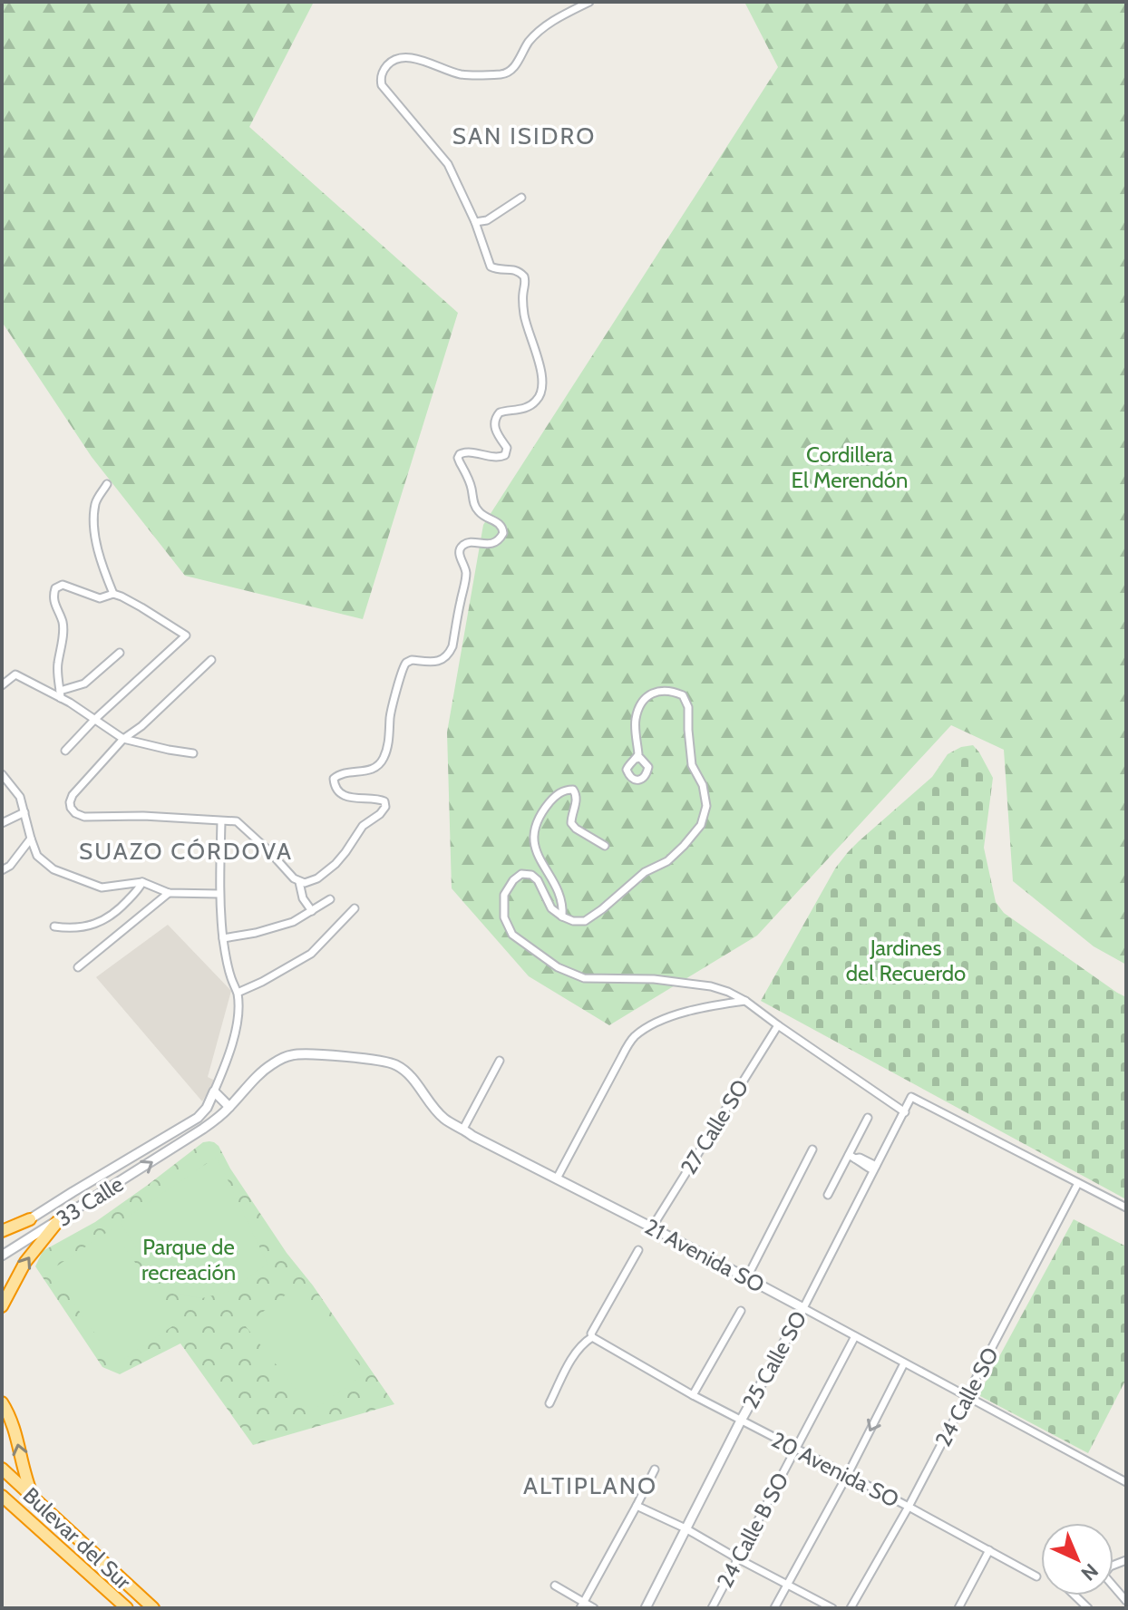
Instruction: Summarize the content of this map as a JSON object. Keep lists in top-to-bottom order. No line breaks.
{"streets":{"highway":["Bulevar del Sur"],"street":["27 Calle SO","33 Calle","21 Avenida SO","25 Calle SO","24 Calle SO","20 Avenida SO","24 Calle B SO"]},"crossings":[["27 Calle SO","21 Avenida SO"],["33 Calle","21 Avenida SO"],["21 Avenida SO","25 Calle SO"],["21 Avenida SO","24 Calle SO"],["21 Avenida SO","24 Calle B SO"],["25 Calle SO","20 Avenida SO"],["24 Calle SO","20 Avenida SO"],["20 Avenida SO","24 Calle B SO"]],"districts":["SAN ISIDRO","SUAZO CÓRDOVA","ALTIPLANO"],"parks":["Cordillera El Merendón","Jardines del Recuerdo","Parque de recreación"],"north":"bottom right"}
